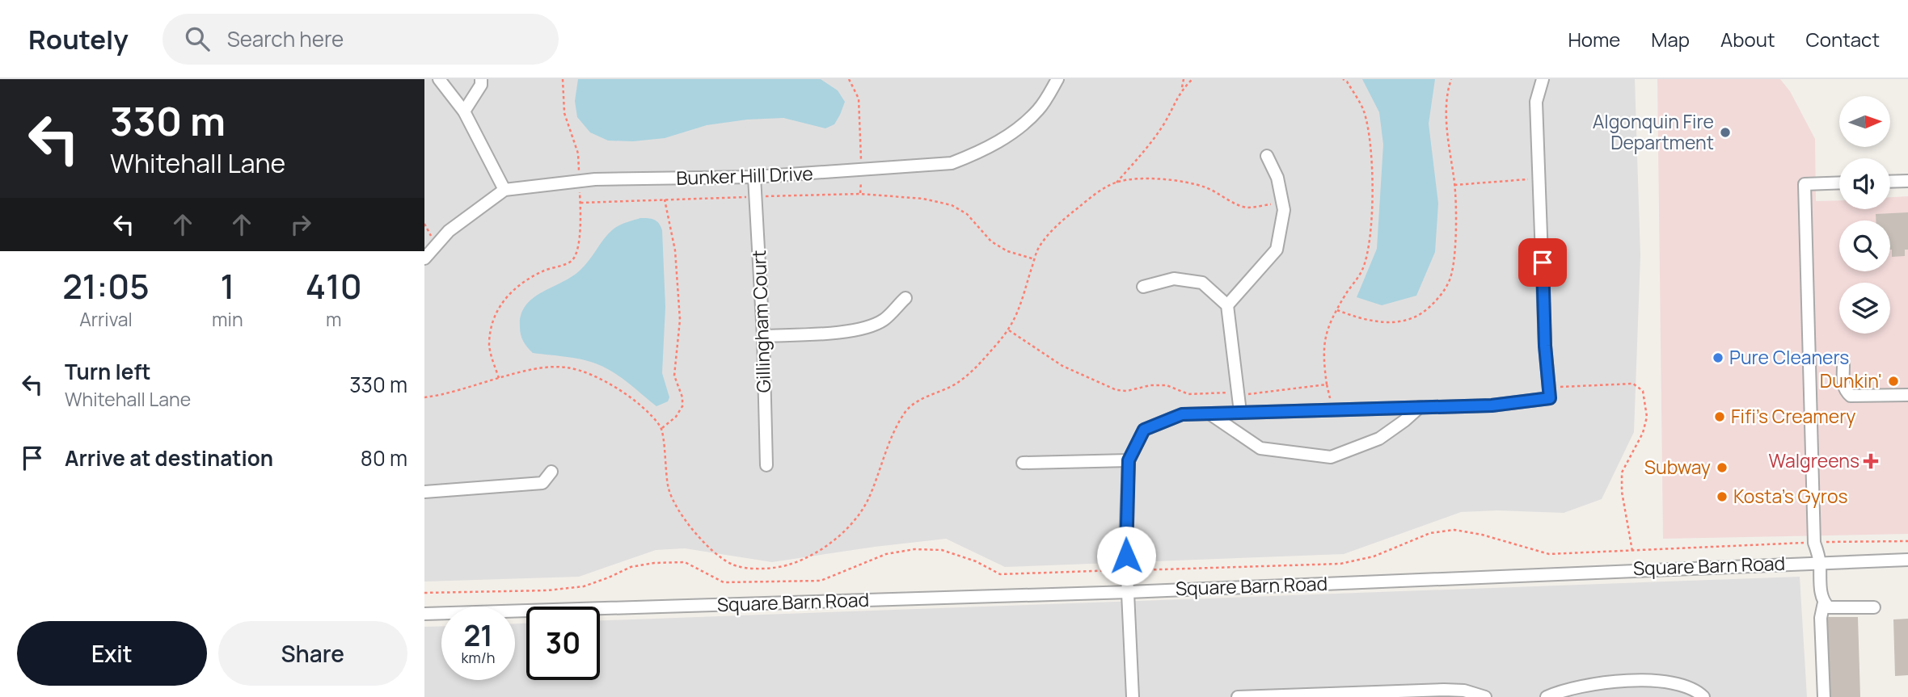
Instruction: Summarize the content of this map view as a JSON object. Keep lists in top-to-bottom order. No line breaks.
{"streets":{"street":["Bunker Hill Drive","Gillingham Court","Square Barn Road"]},"crossings":[["Bunker Hill Drive","Gillingham Court"]],"places":{"other":["Algonquin Fire Department","Pure Cleaners","Dunkin'","Fifi's Creamery","Subway","Kosta's Gyros"],"health":["Walgreens"]},"north":"right","page":{"header":"Routely","search":"Search here","nav":["Home","Map","About","Contact"],"turn":["330 m","Whitehall Lane"],"eta":["21:05","Arrival","1","min","410","m"],"list":[{"name":"Turn left","note":"Whitehall Lane","value":"330 m"},{"name":"Arrive at destination","value":"80 m"}],"speed":"21 km/h","limit":"30","buttons":["Exit","Share"]}}
